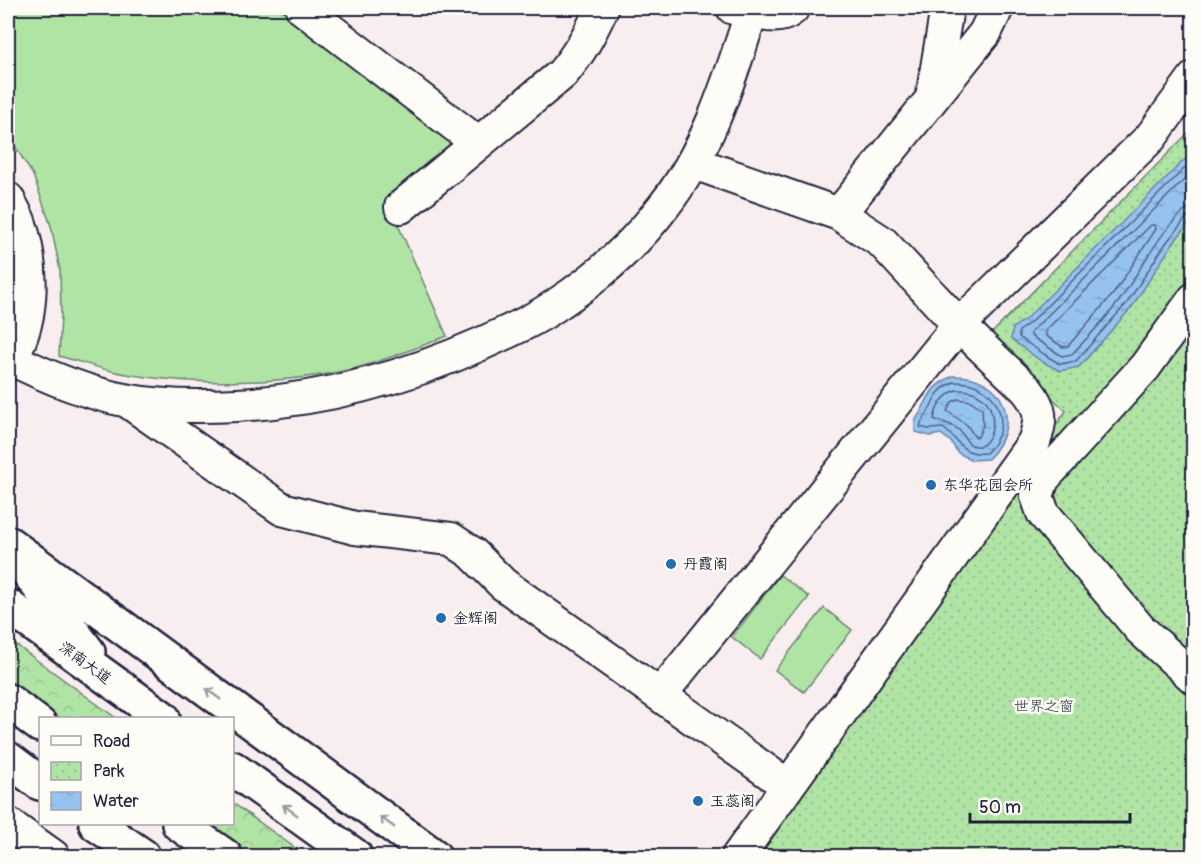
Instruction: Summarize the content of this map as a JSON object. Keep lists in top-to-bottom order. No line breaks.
{"streets":{"main road":["深南大道"]},"parks":["世界之窗"],"places":["东华花园会所","丹霞阁","金辉阁","玉蕊阁"],"legend":["Road","Park","Water"],"scale_bar":"50 m"}
